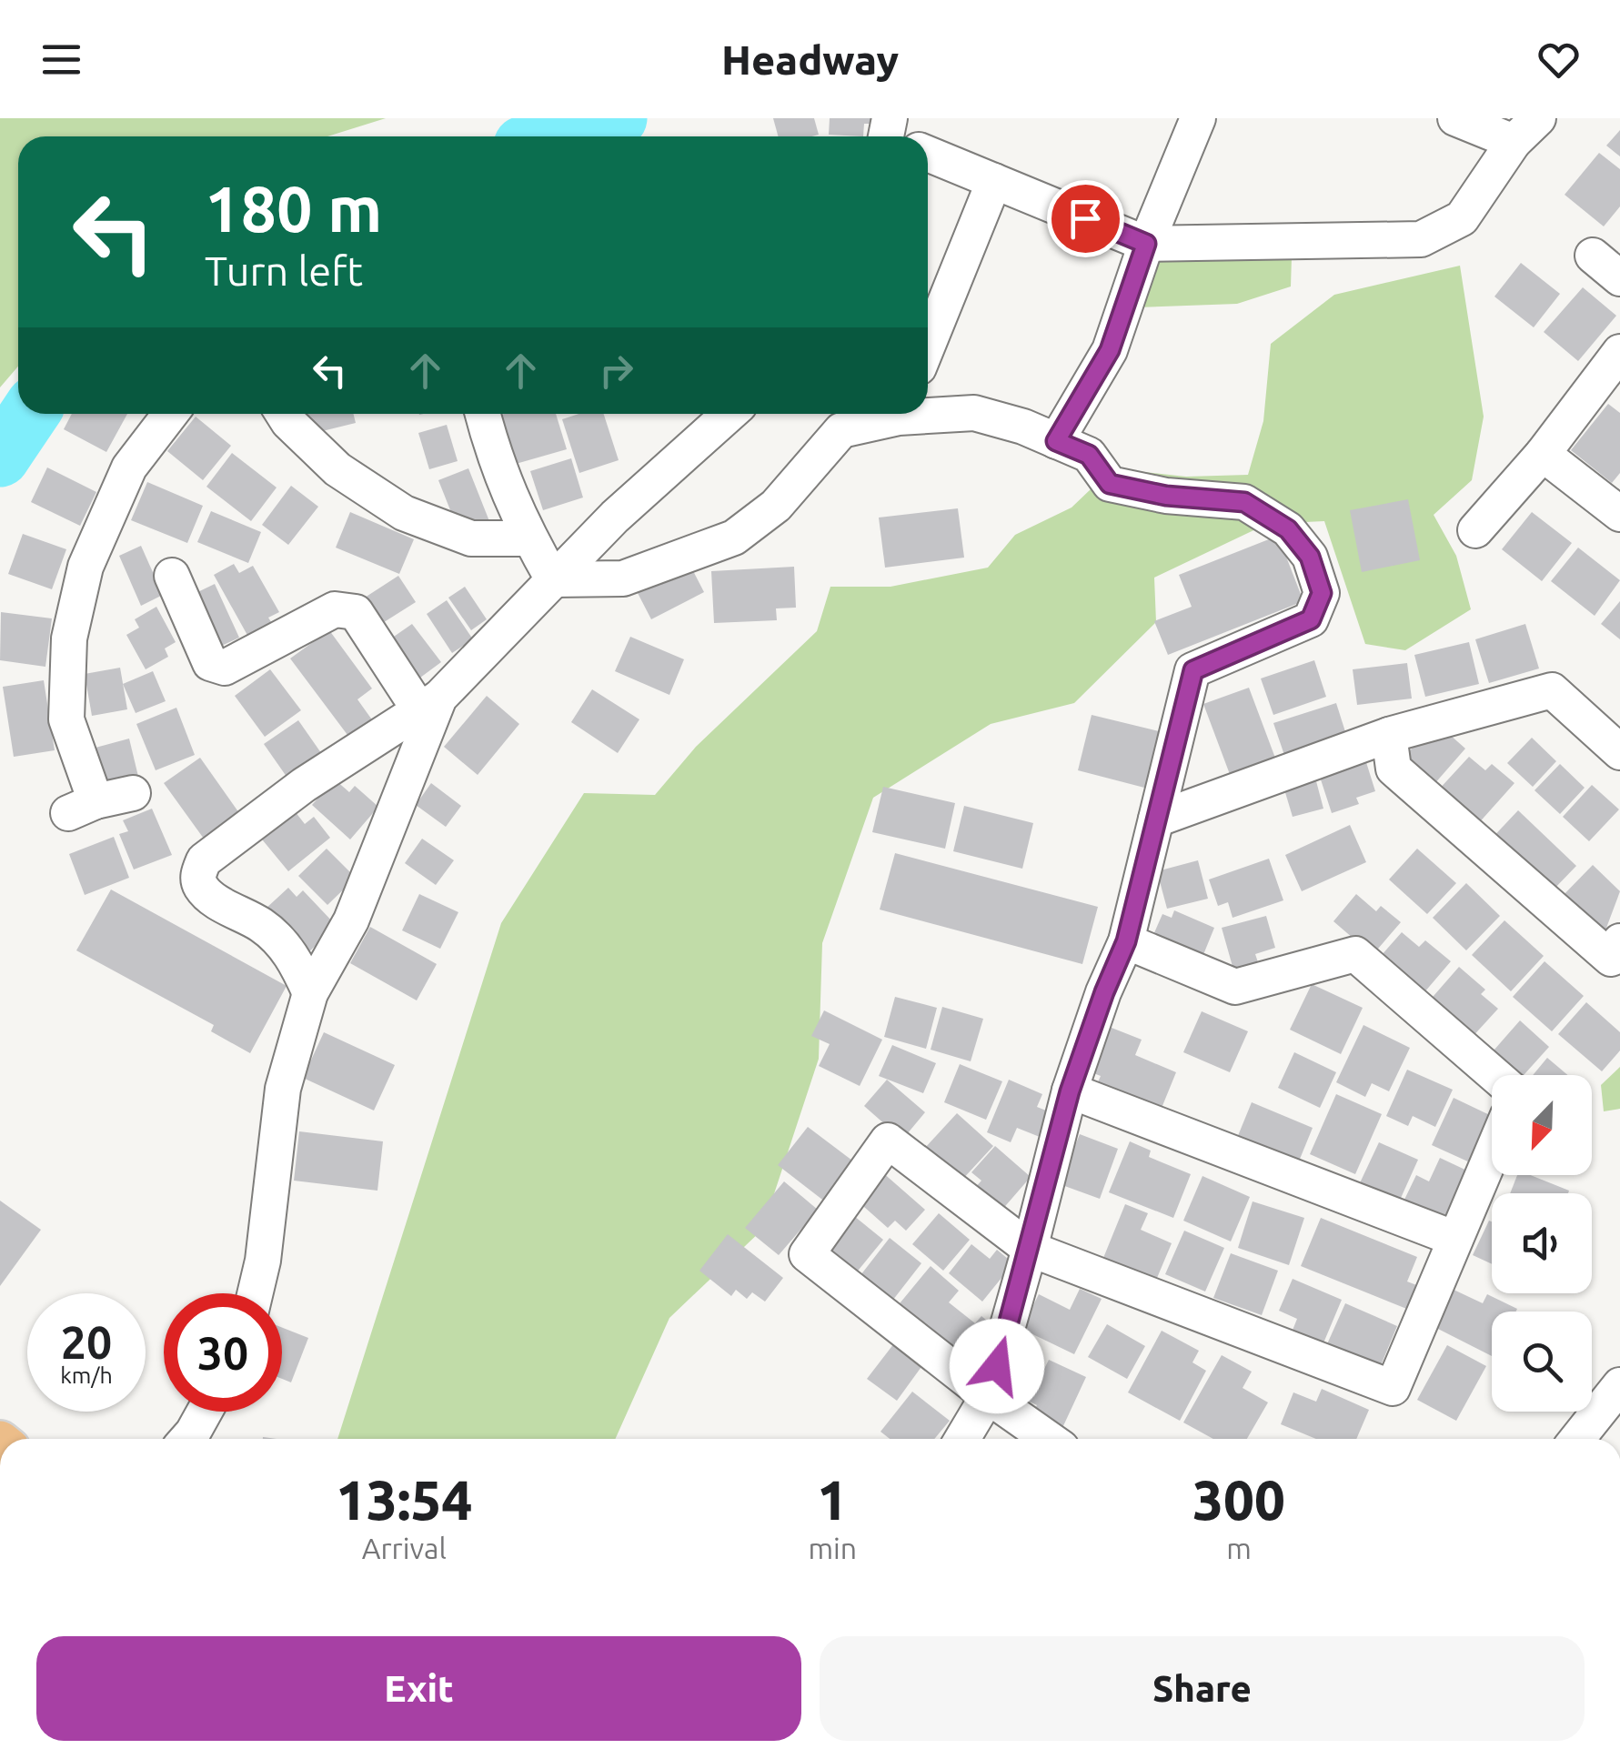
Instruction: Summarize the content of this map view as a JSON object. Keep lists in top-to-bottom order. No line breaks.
{"north":"bottom left","page":{"header":"Headway","turn":["180 m","Turn left"],"speed":"20 km/h","limit":"30","eta":["13:54","Arrival","1","min","300","m"],"buttons":["Exit","Share"]}}
